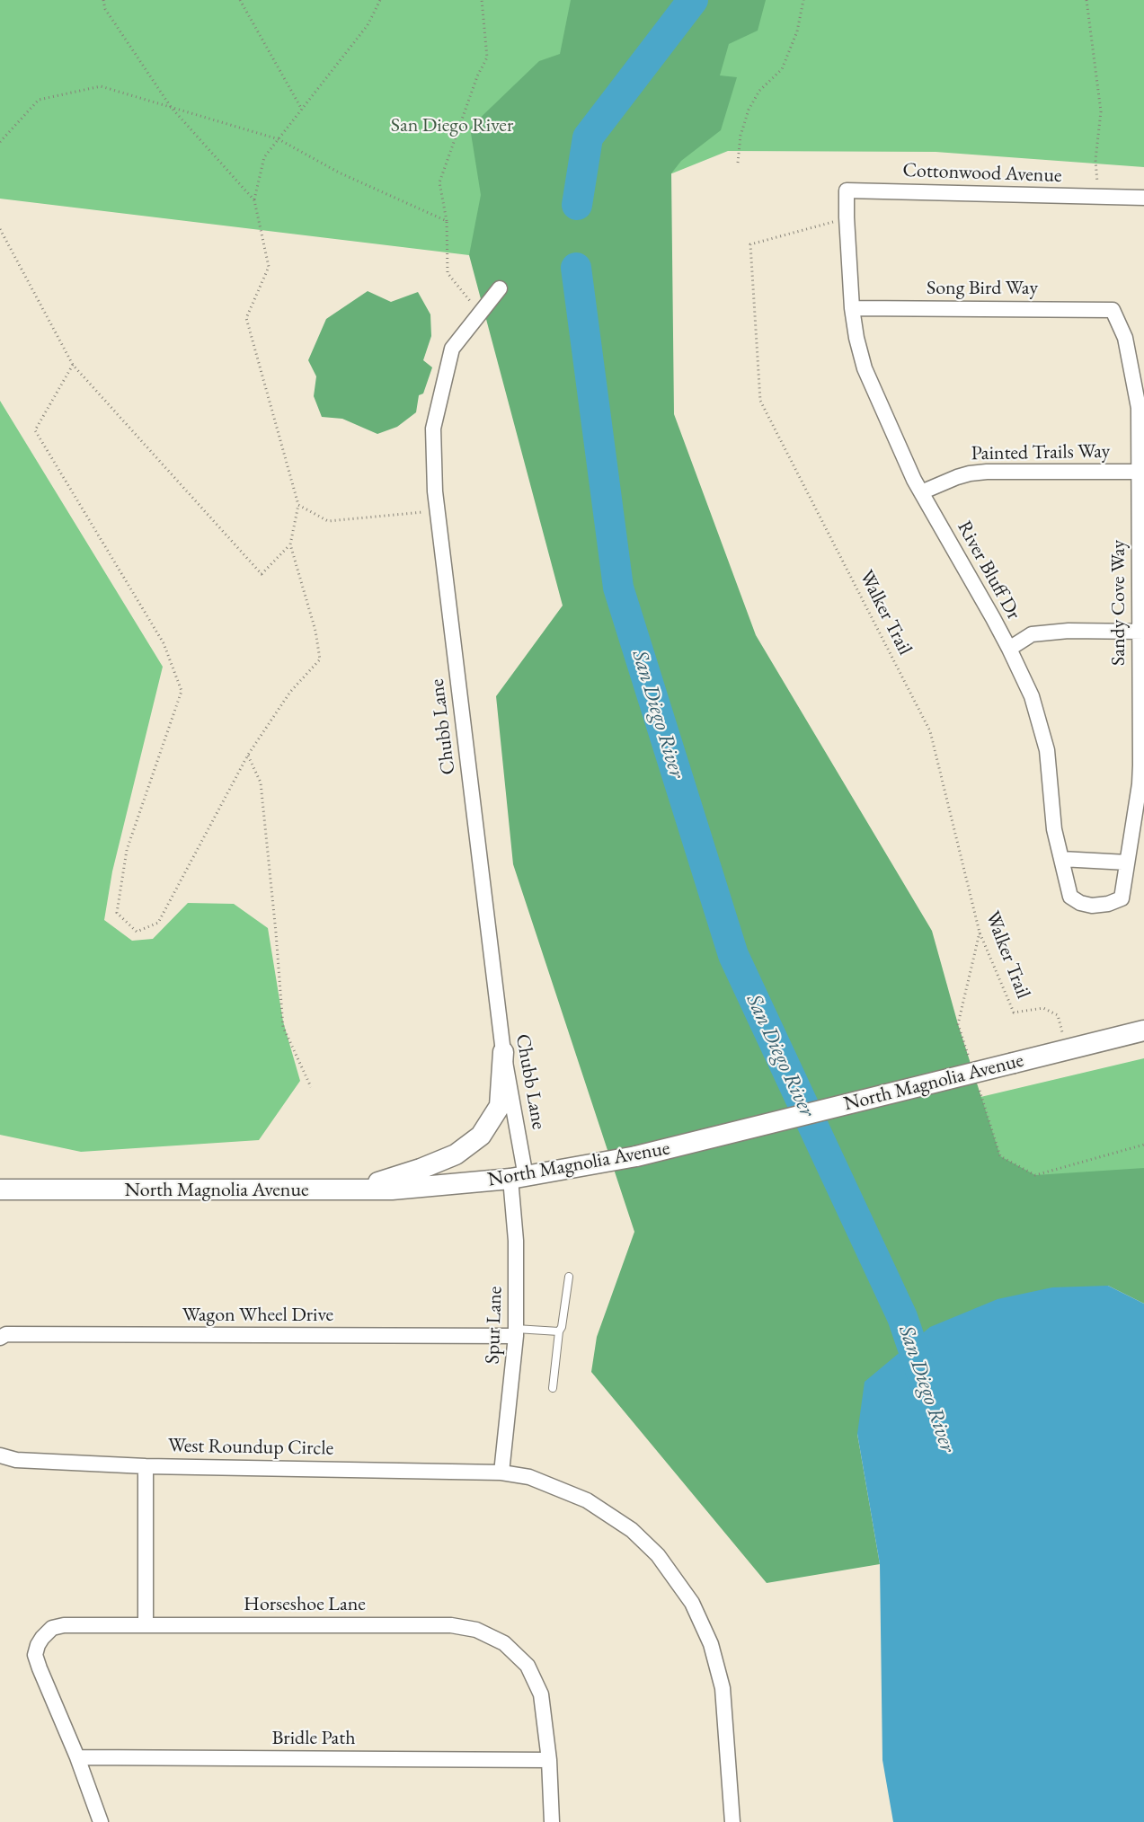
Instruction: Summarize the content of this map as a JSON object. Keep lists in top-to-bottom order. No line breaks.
{"streets":{"main road":["North Magnolia Avenue"],"street":["Cottonwood Avenue","Song Bird Way","Painted Trails Way","River Bluff Dr","Sandy Cove Way","Chubb Lane","Wagon Wheel Drive","Spur Lane","West Roundup Circle","Horseshoe Lane","Bridle Path"],"path":["Walker Trail"]},"crossings":[["Cottonwood Avenue","River Bluff Dr"],["Cottonwood Avenue","Walker Trail"],["Song Bird Way","River Bluff Dr"],["Song Bird Way","Sandy Cove Way"],["Painted Trails Way","River Bluff Dr"],["Painted Trails Way","Sandy Cove Way"],["River Bluff Dr","Sandy Cove Way"],["River Bluff Dr","Walker Trail"],["Walker Trail","North Magnolia Avenue"],["Chubb Lane","North Magnolia Avenue"],["Chubb Lane","Spur Lane"],["North Magnolia Avenue","Spur Lane"],["Wagon Wheel Drive","Spur Lane"],["Spur Lane","West Roundup Circle"],["Horseshoe Lane","Bridle Path"]],"water":["San Diego River"],"parks":["San Diego River"]}
